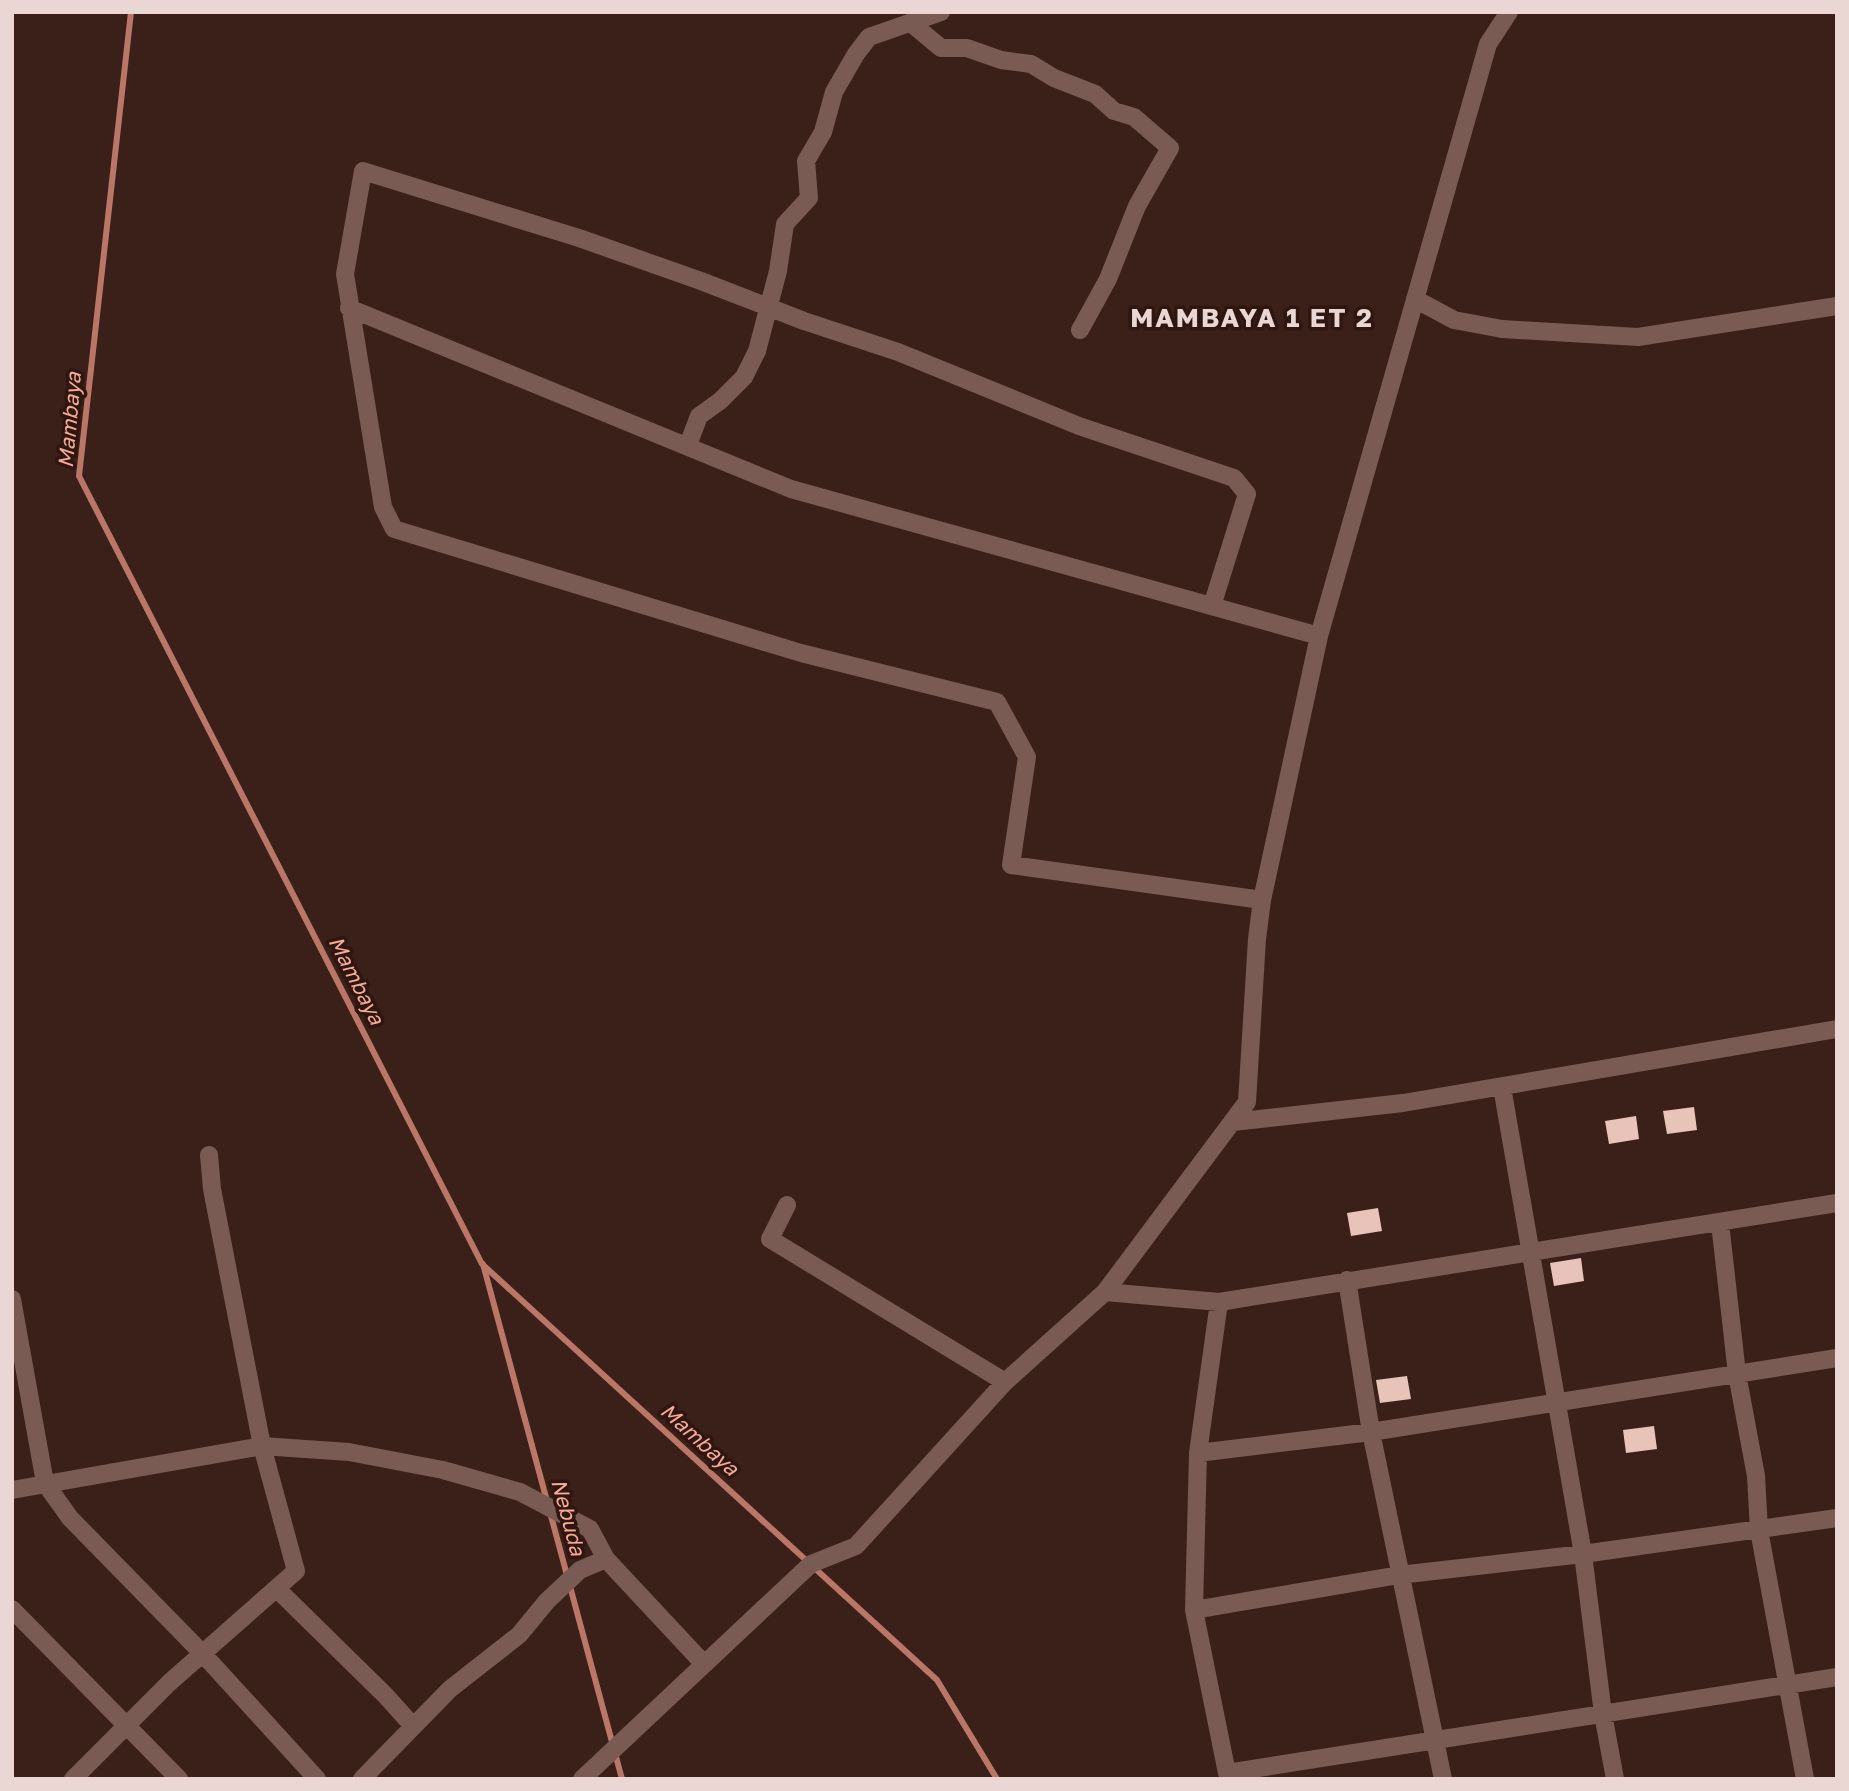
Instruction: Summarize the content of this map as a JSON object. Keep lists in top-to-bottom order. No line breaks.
{"districts":["MAMBAYA 1 ET 2"],"water":["Mambaya","Nebuda"]}
